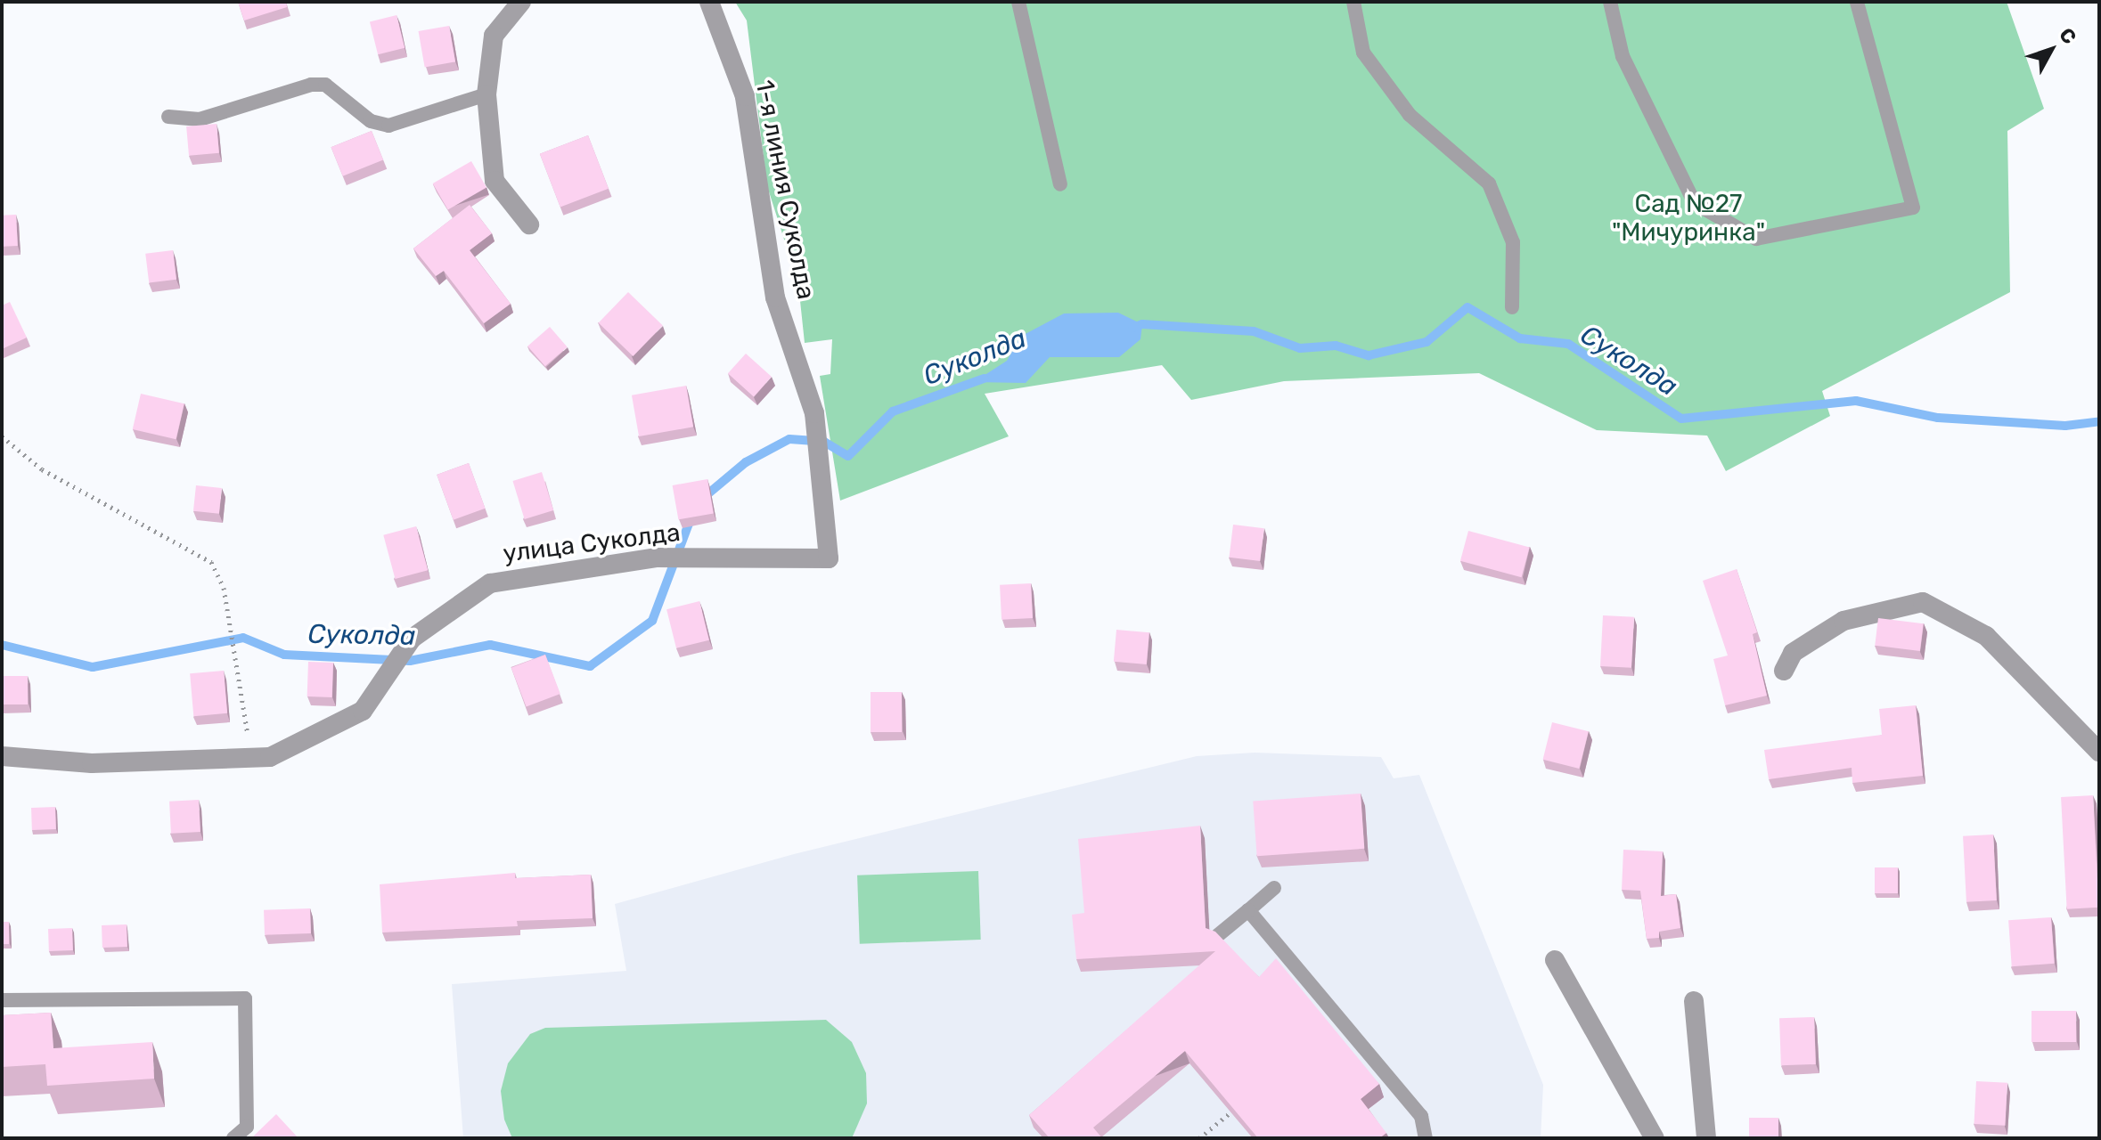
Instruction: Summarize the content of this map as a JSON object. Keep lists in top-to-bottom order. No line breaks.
{"streets":{"street":["1-я линия Суколда","улица Суколда"]},"crossings":[["1-я линия Суколда","улица Суколда"]],"water":["Суколда"],"parks":["Сад №27 \"Мичуринка\""],"north":"top right"}
